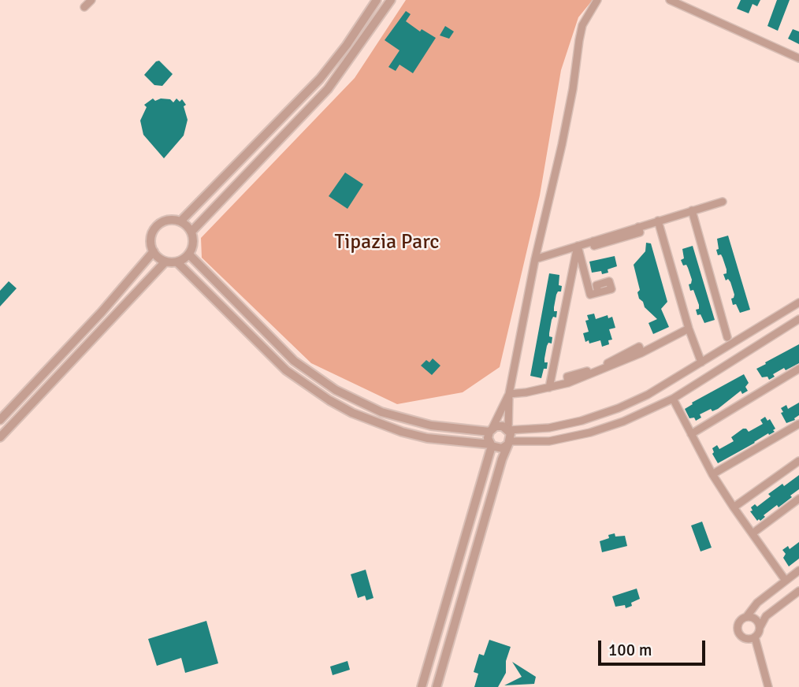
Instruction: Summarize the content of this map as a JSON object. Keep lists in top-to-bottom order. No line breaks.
{"parks":["Tipazia Parc"],"scale_bar":"100 m"}
